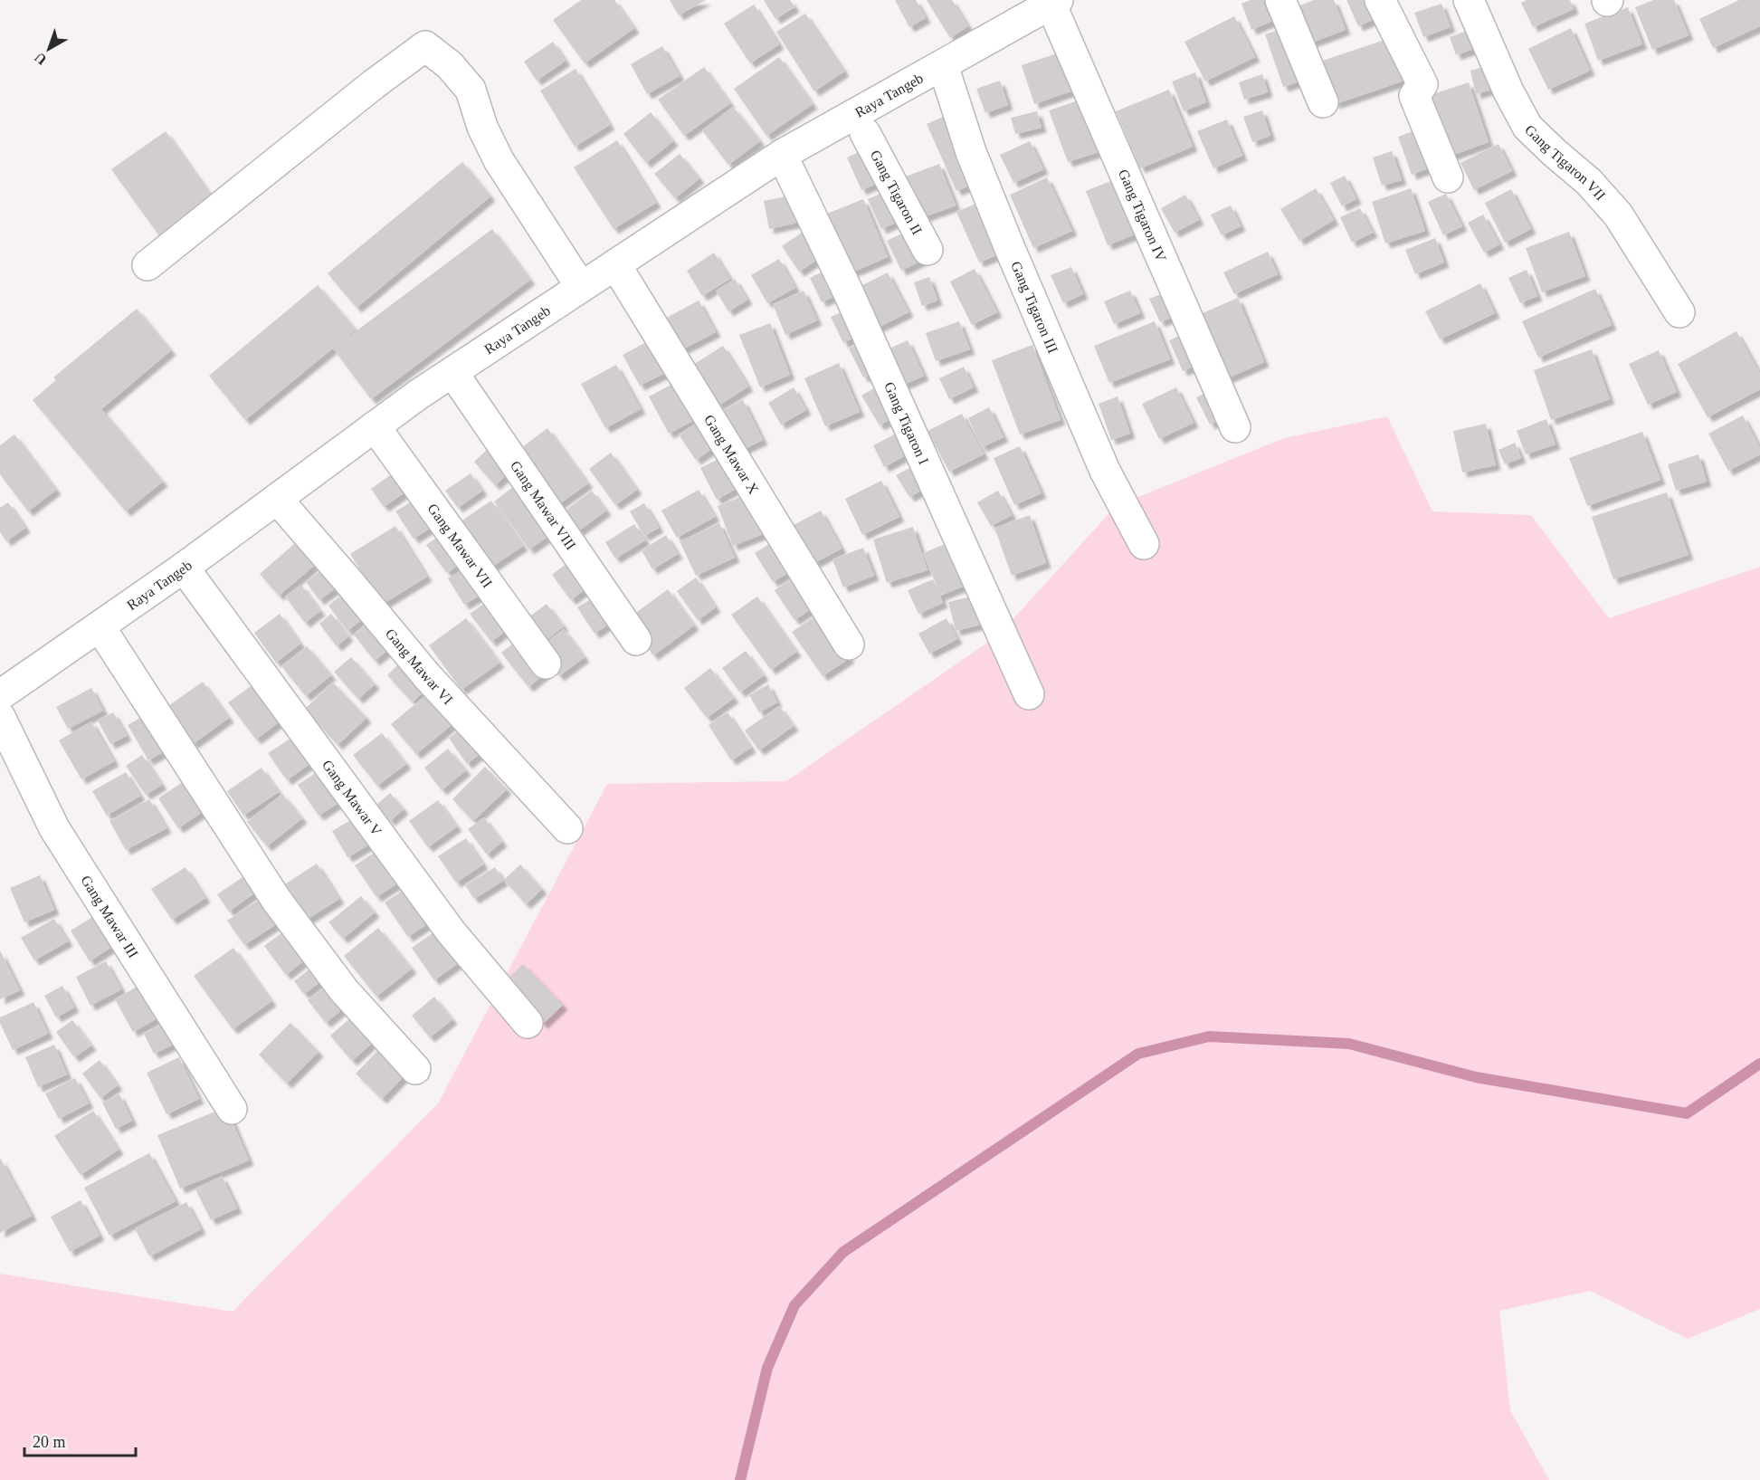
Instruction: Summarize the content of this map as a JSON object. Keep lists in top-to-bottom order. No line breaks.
{"streets":{"street":["Raya Tangeb","Gang Tigaron VII","Gang Tigaron II","Gang Tigaron IV","Gang Tigaron III","Gang Tigaron I","Gang Mawar X","Gang Mawar VIII","Gang Mawar VII","Gang Mawar VI","Gang Mawar V","Gang Mawar III"]},"crossings":[["Raya Tangeb","Gang Tigaron IV"],["Raya Tangeb","Gang Tigaron III"],["Raya Tangeb","Gang Tigaron I"],["Raya Tangeb","Gang Mawar X"],["Raya Tangeb","Gang Mawar VIII"],["Raya Tangeb","Gang Mawar VII"],["Raya Tangeb","Gang Mawar VI"],["Raya Tangeb","Gang Mawar V"]],"scale_bar":"20 m","north":"bottom left"}
